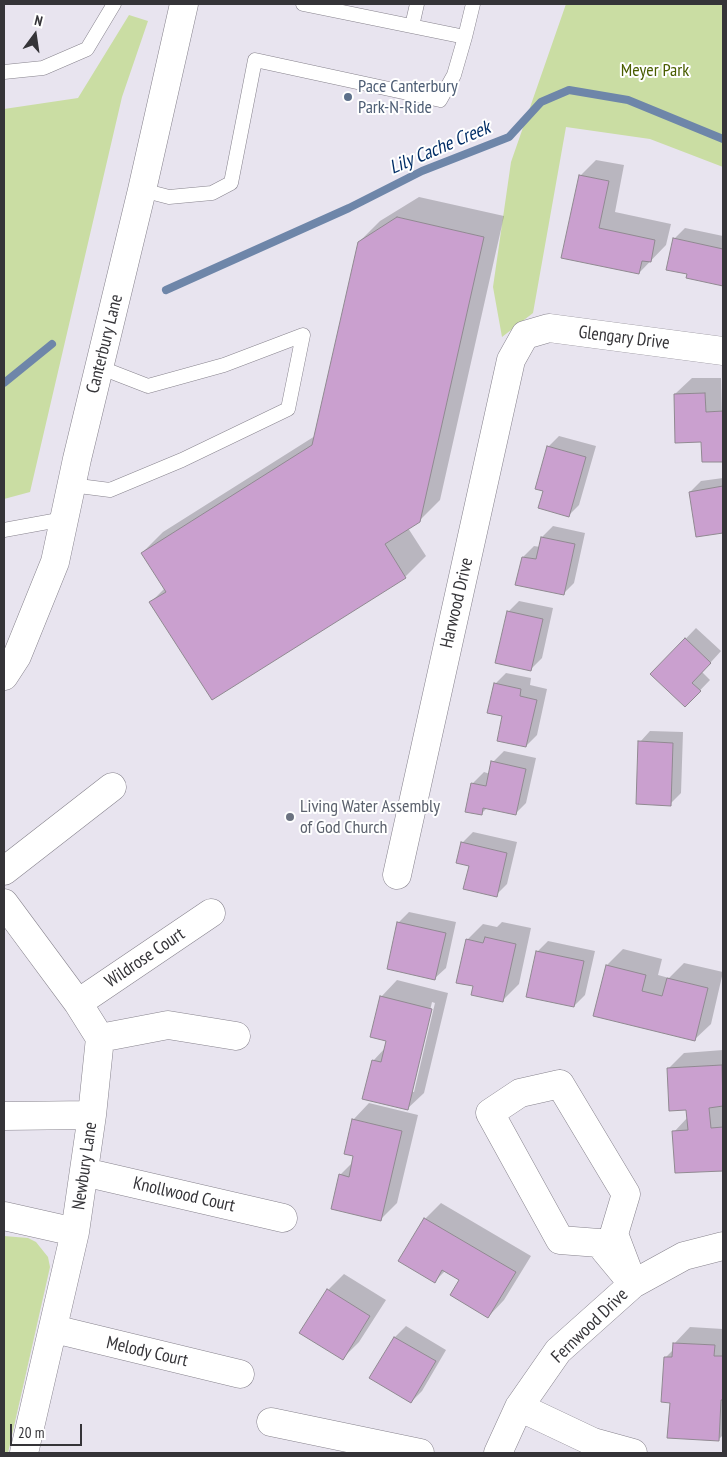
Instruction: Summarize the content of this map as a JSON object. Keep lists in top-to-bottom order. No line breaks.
{"streets":{"street":["Glengary Drive","Canterbury Lane","Harwood Drive","Wildrose Court","Newbury Lane","Knollwood Court","Fernwood Drive","Melody Court"]},"crossings":[["Glengary Drive","Harwood Drive"],["Newbury Lane","Knollwood Court"],["Newbury Lane","Melody Court"]],"water":["Lily Cache Creek"],"parks":["Meyer Park"],"places":["Pace Canterbury Park-N-Ride","Living Water Assembly of God Church"],"scale_bar":"20 m","north":"top"}
